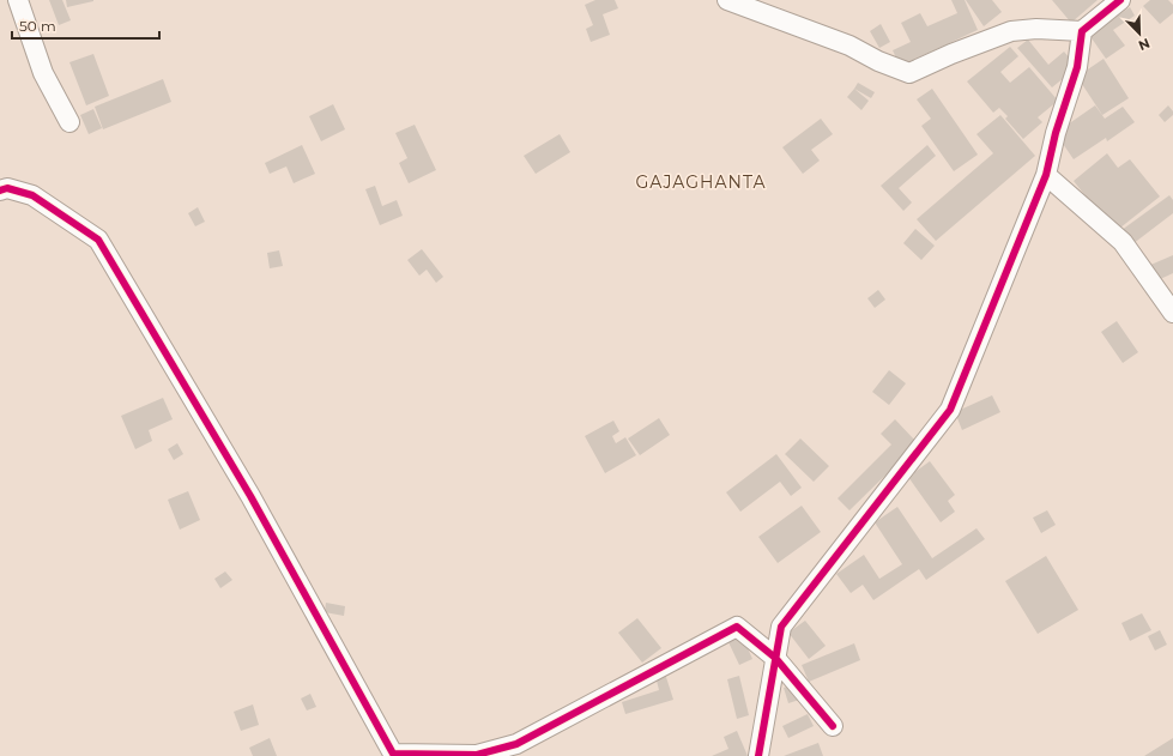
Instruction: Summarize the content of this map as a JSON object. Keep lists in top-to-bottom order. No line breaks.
{"districts":["GAJAGHANTA"],"scale_bar":"50 m","north":"bottom right"}
